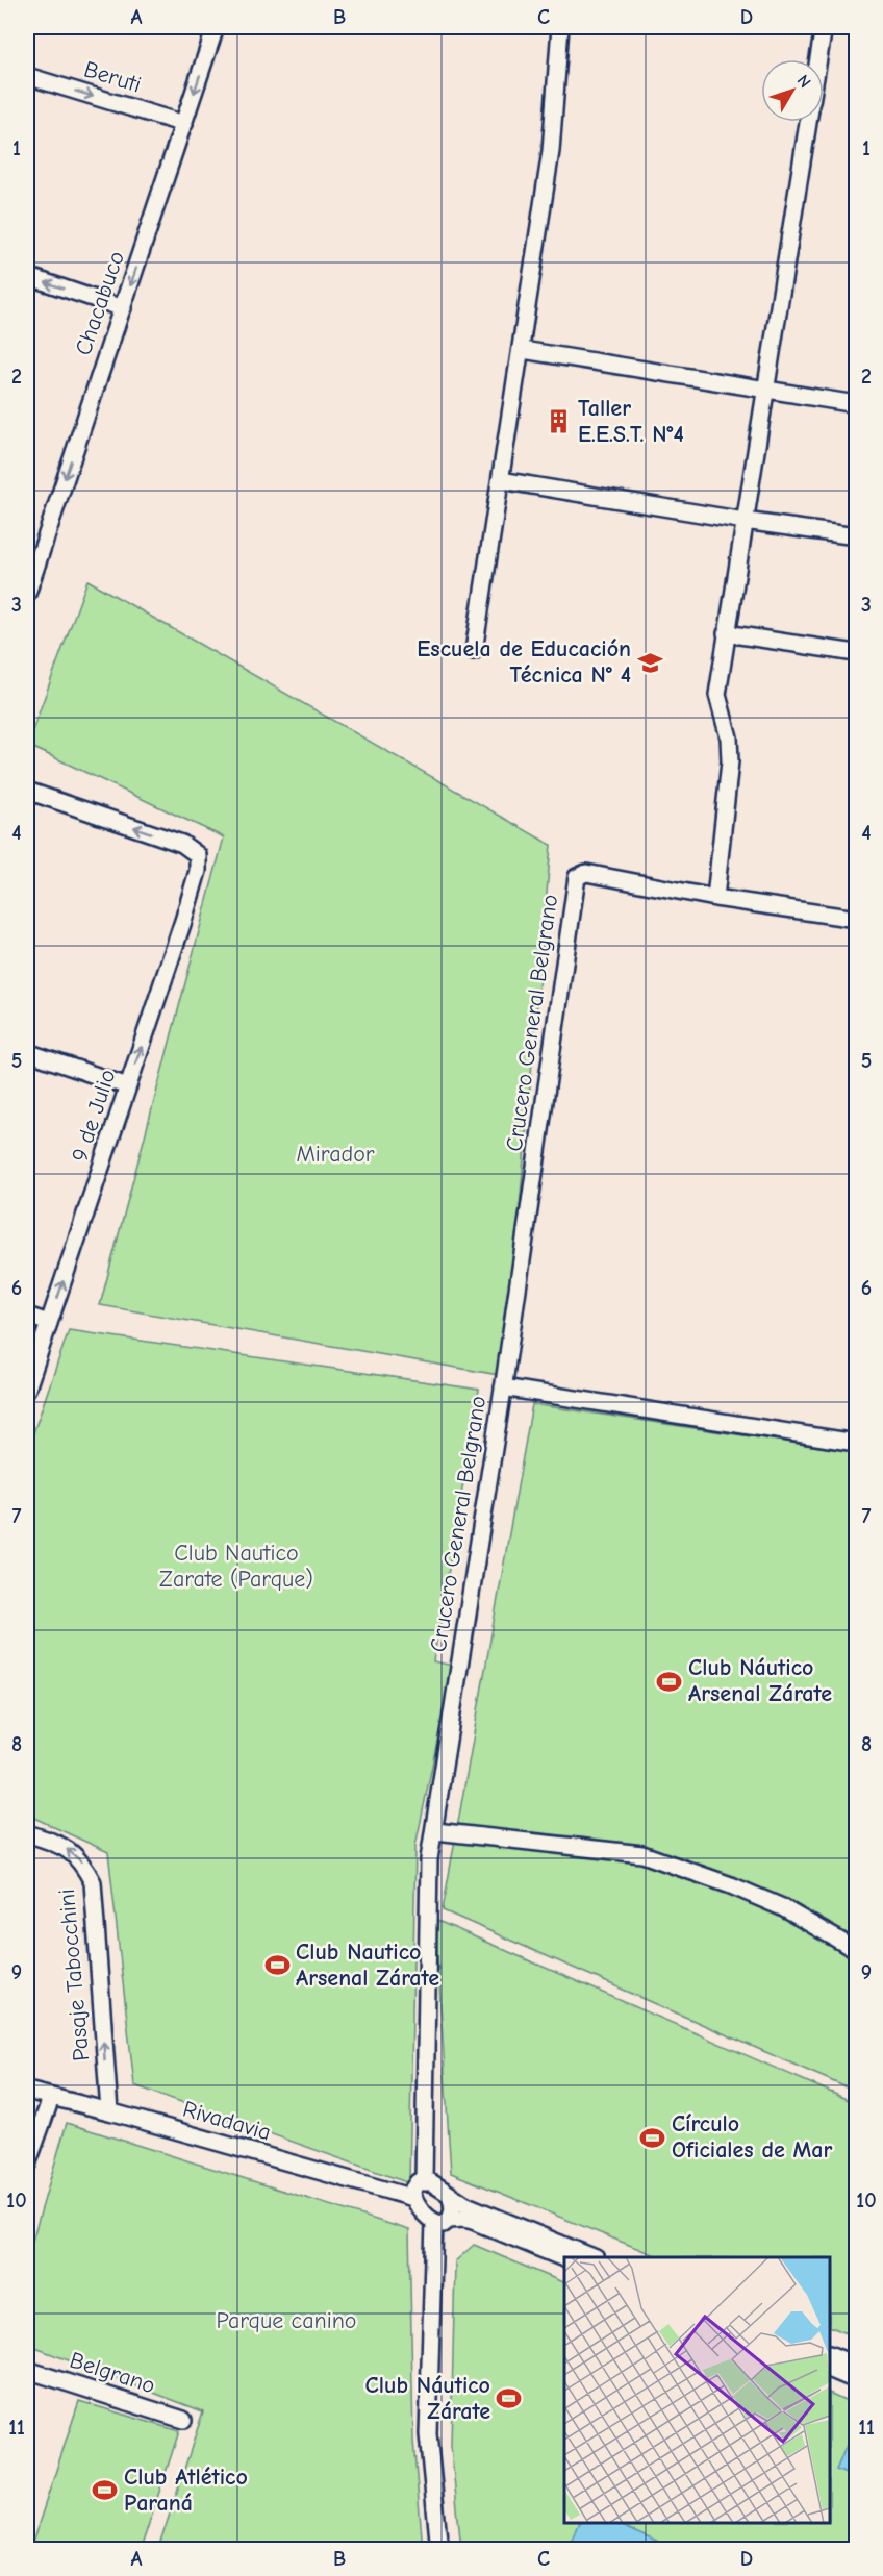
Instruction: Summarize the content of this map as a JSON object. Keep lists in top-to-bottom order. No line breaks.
{"streets":{"street":["Beruti","Chacabuco","Crucero General Belgrano","9 de Julio","Pasaje Tabocchini","Rivadavia","Belgrano"]},"crossings":[["Beruti","Chacabuco"],["Crucero General Belgrano","Rivadavia"],["Pasaje Tabocchini","Rivadavia"]],"one_way":["Beruti","Chacabuco","Pasaje Tabocchini"],"parks":["Mirador","Club Nautico Zarate (Parque)","Parque canino"],"places":{"building":["Taller E.E.S.T. N°4"],"school or university":["Escuela de Educación Técnica N° 4"],"sports":["Club Náutico Arsenal Zárate","Club Nautico Arsenal Zárate","Círculo Oficiales de Mar","Club Náutico Zárate","Club Atlético Paraná"]},"north":"top right","grid":{"columns":["A","B","C","D"],"rows":["1","2","3","4","5","6","7","8","9","10","11"]}}
